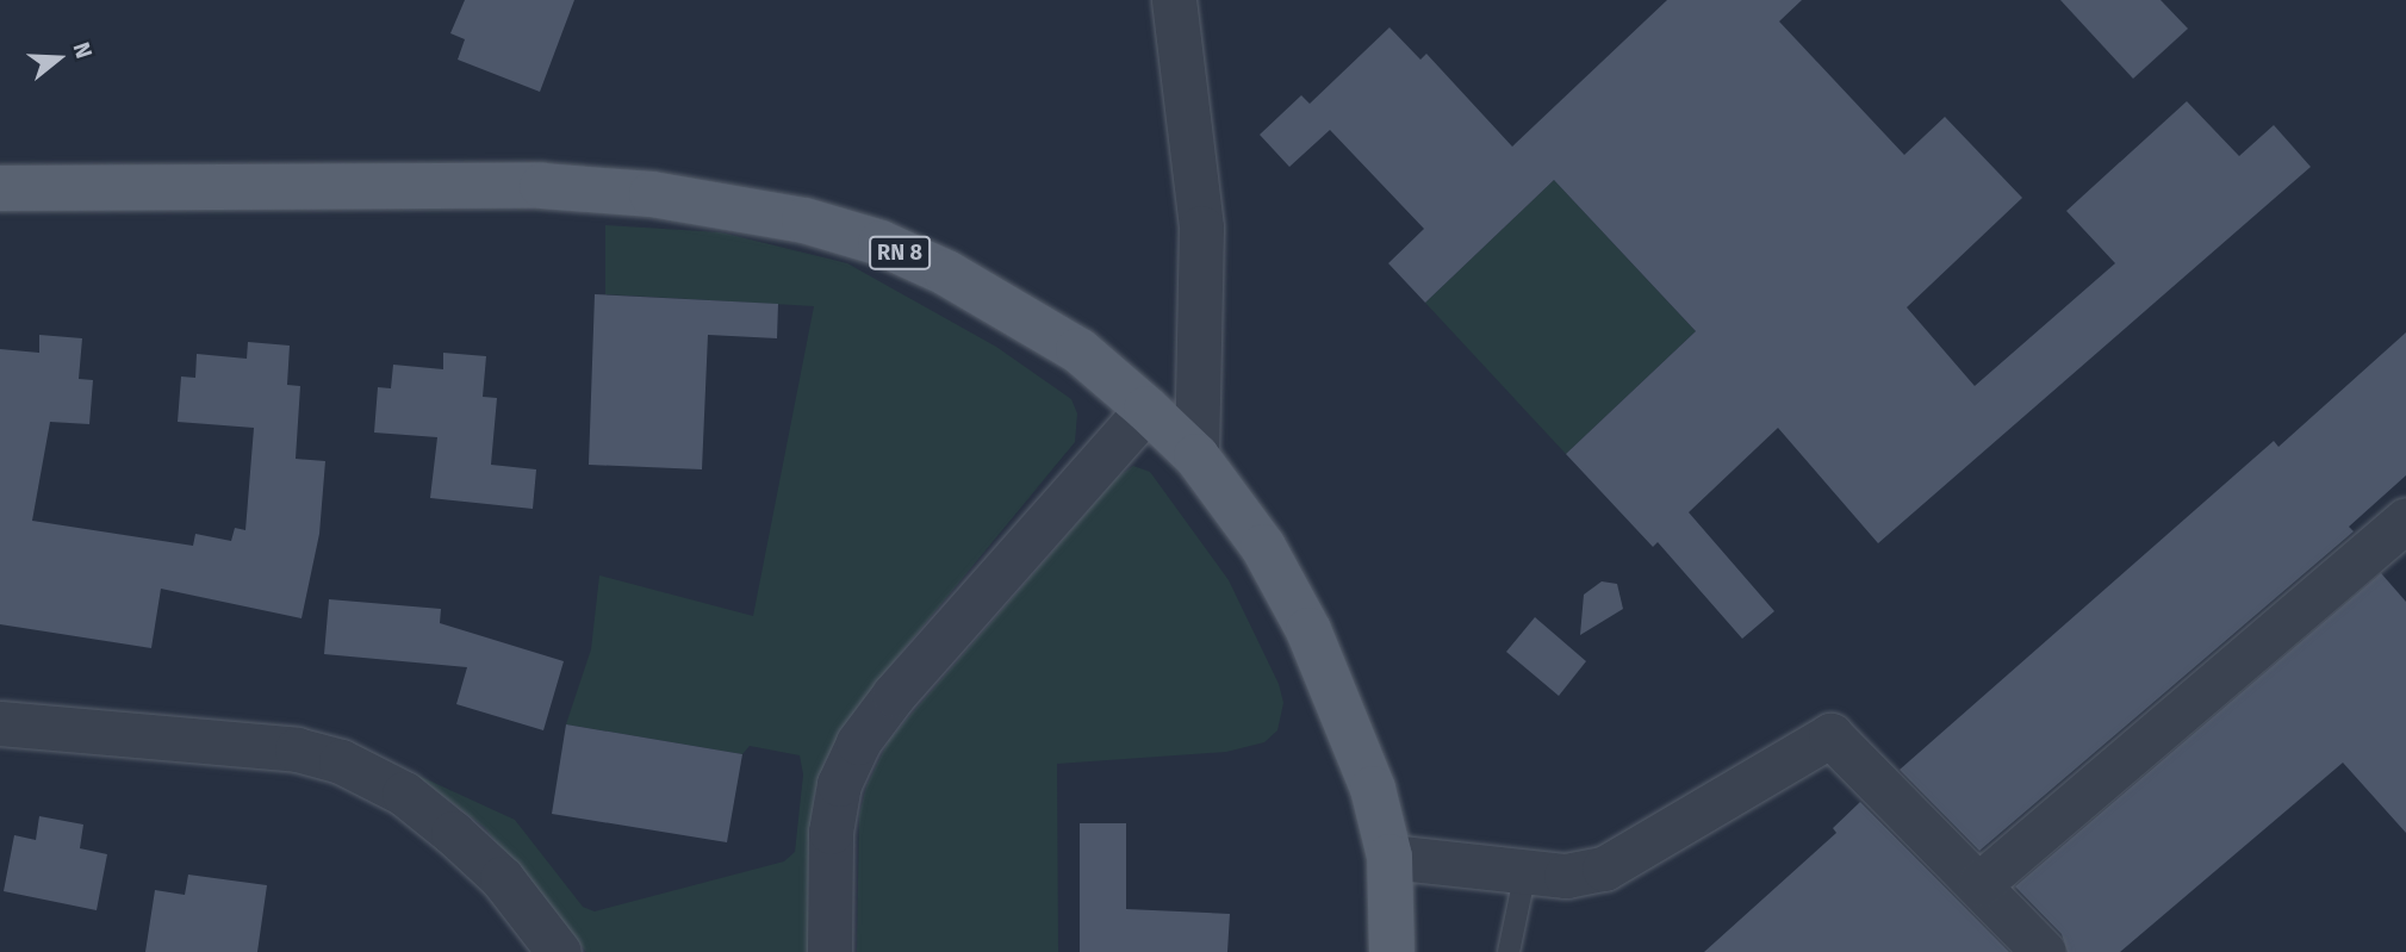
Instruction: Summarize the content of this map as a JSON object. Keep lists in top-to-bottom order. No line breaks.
{"streets":{"main road":["RN 8"]},"north":"right"}
